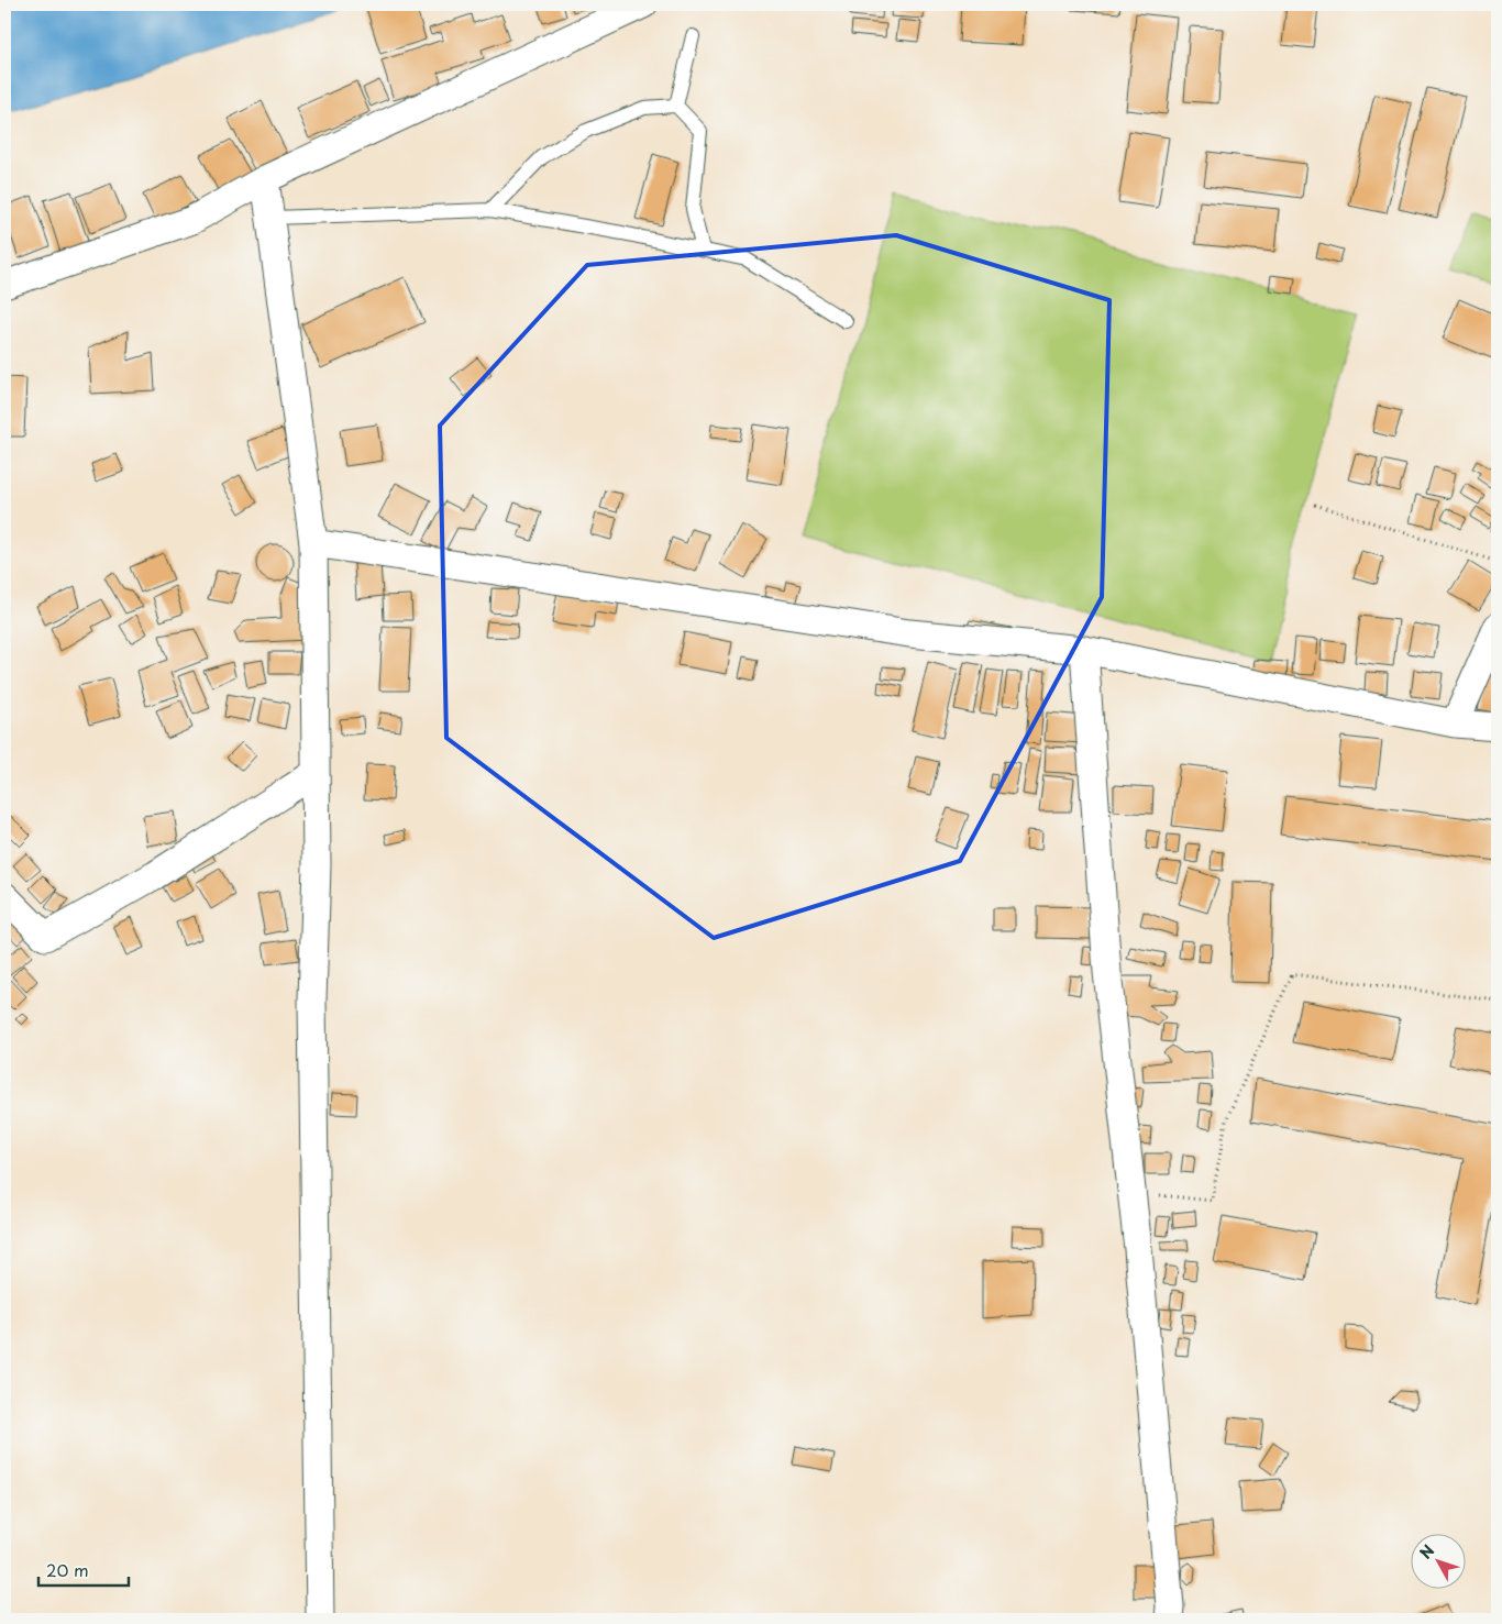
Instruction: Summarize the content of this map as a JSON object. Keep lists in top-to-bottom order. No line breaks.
{"scale_bar":"20 m","north":"top left"}
